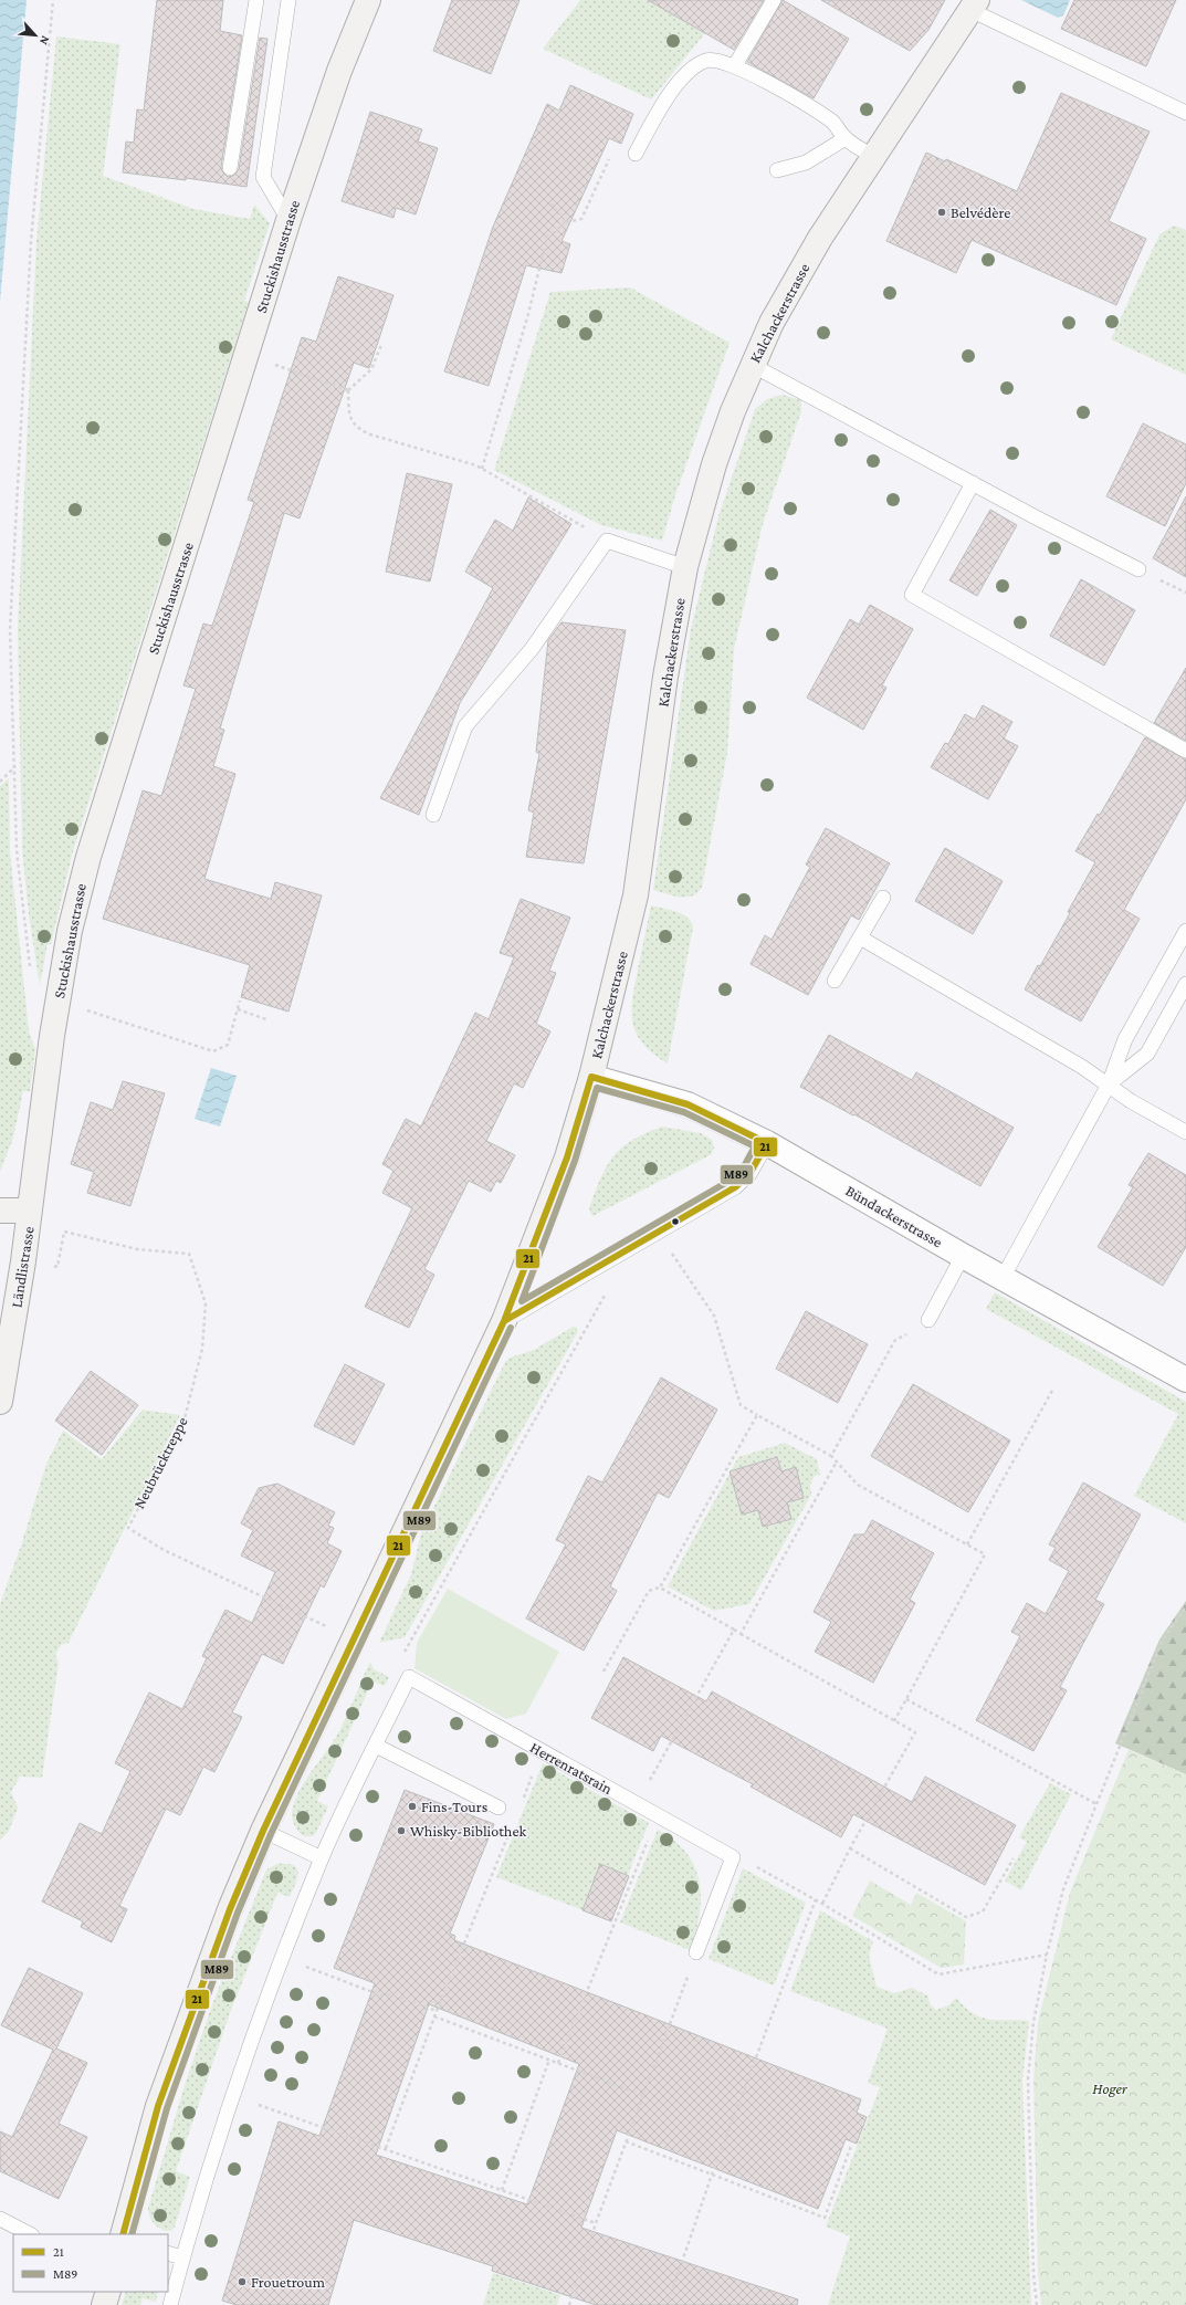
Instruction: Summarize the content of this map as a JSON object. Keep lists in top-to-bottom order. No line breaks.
{"streets":{"street":["Stuckishausstrasse","Kalchackerstrasse","Bündackerstrasse","Ländlistrasse"],"lane":["Herrenratsrain"],"path":["Neubrücktreppe"]},"crossings":[["Stuckishausstrasse","Ländlistrasse"],["Kalchackerstrasse","Bündackerstrasse"],["Kalchackerstrasse","Neubrücktreppe"]],"parks":["Hoger"],"places":["Belvédère","Fins-Tours","Whisky-Bibliothek","Frouetroum"],"lines":["transit line 21","transit line M89"],"legend":["21","M89"],"north":"bottom right"}
